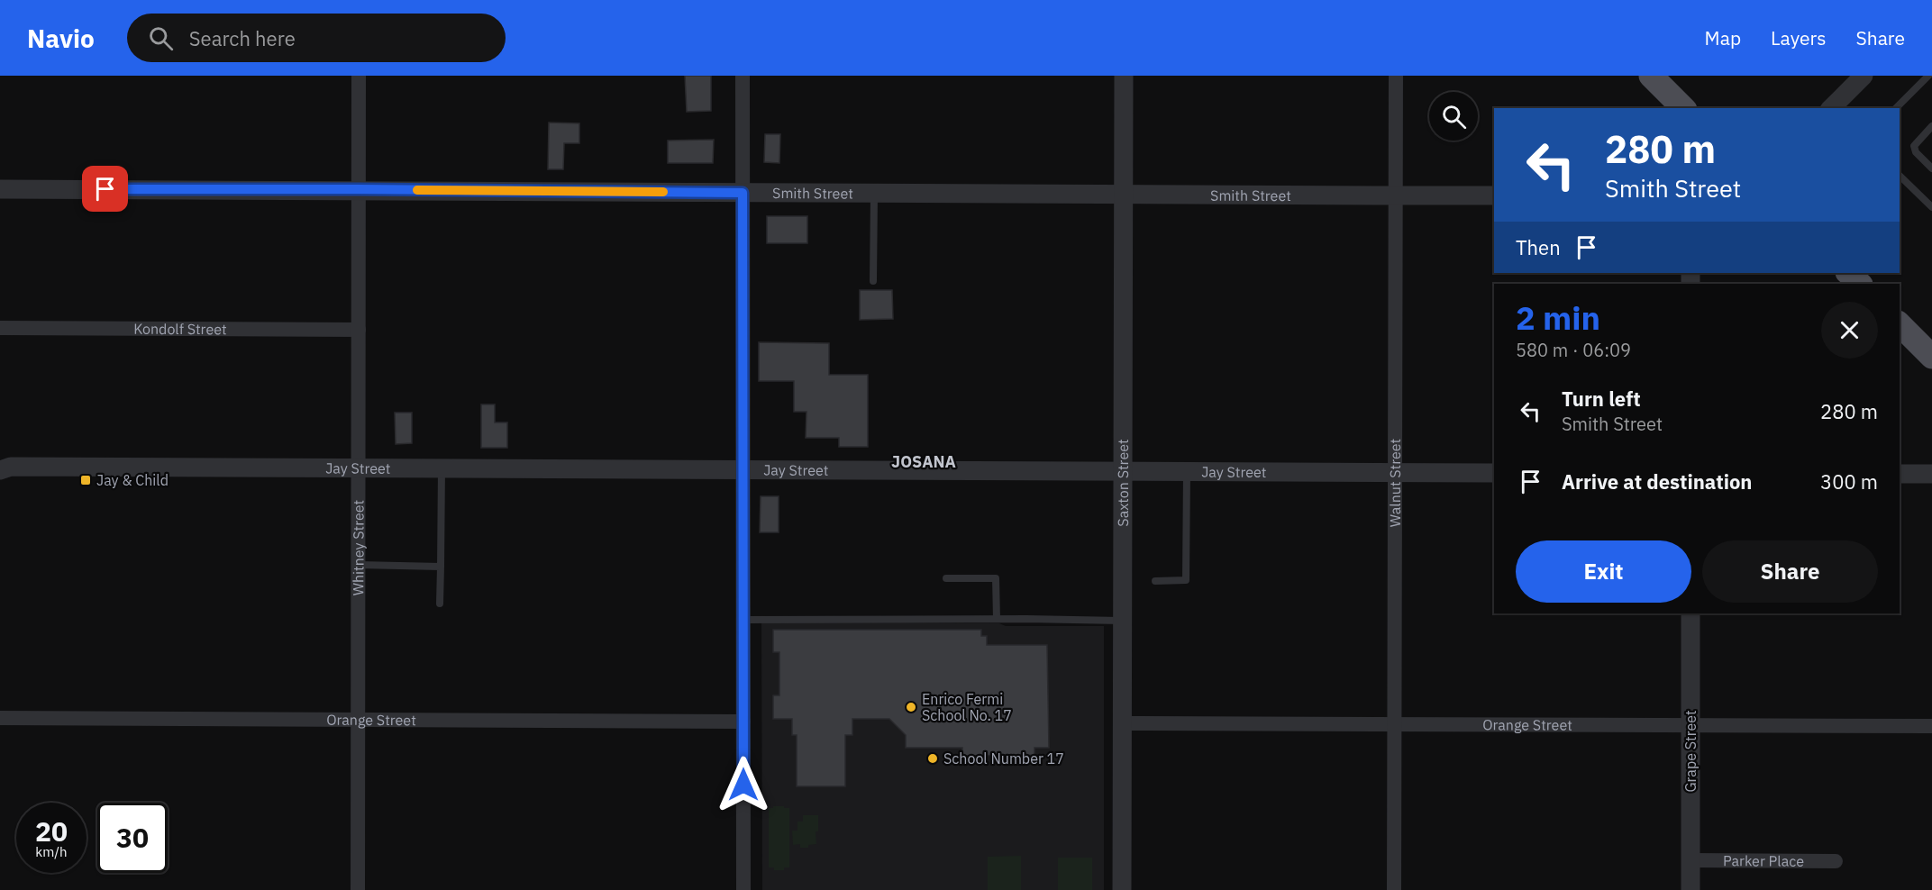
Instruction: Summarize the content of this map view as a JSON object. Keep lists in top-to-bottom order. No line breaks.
{"streets":{"street":["Smith Street","Kondolf Street","Jay Street","Saxton Street","Walnut Street","Whitney Street","Orange Street","Grape Street","Parker Place"]},"crossings":[["Smith Street","Saxton Street"],["Smith Street","Walnut Street"],["Smith Street","Whitney Street"],["Kondolf Street","Whitney Street"],["Jay Street","Saxton Street"],["Jay Street","Walnut Street"],["Jay Street","Whitney Street"],["Saxton Street","Orange Street"],["Walnut Street","Orange Street"],["Whitney Street","Orange Street"],["Orange Street","Grape Street"],["Grape Street","Parker Place"]],"districts":["JOSANA"],"places":{"transit":["Jay & Child"],"other":["Enrico Fermi School No. 17","School Number 17"]},"page":{"header":"Navio","search":"Search here","nav":["Map","Layers","Share"],"turn":["280 m","Smith Street"],"then":"Then","heading":["2 min","580 m · 06:09"],"list":[{"name":"Turn left","note":"Smith Street","value":"280 m"},{"name":"Arrive at destination","value":"300 m"}],"buttons":["Exit","Share"],"speed":"20 km/h","limit":"30"}}
